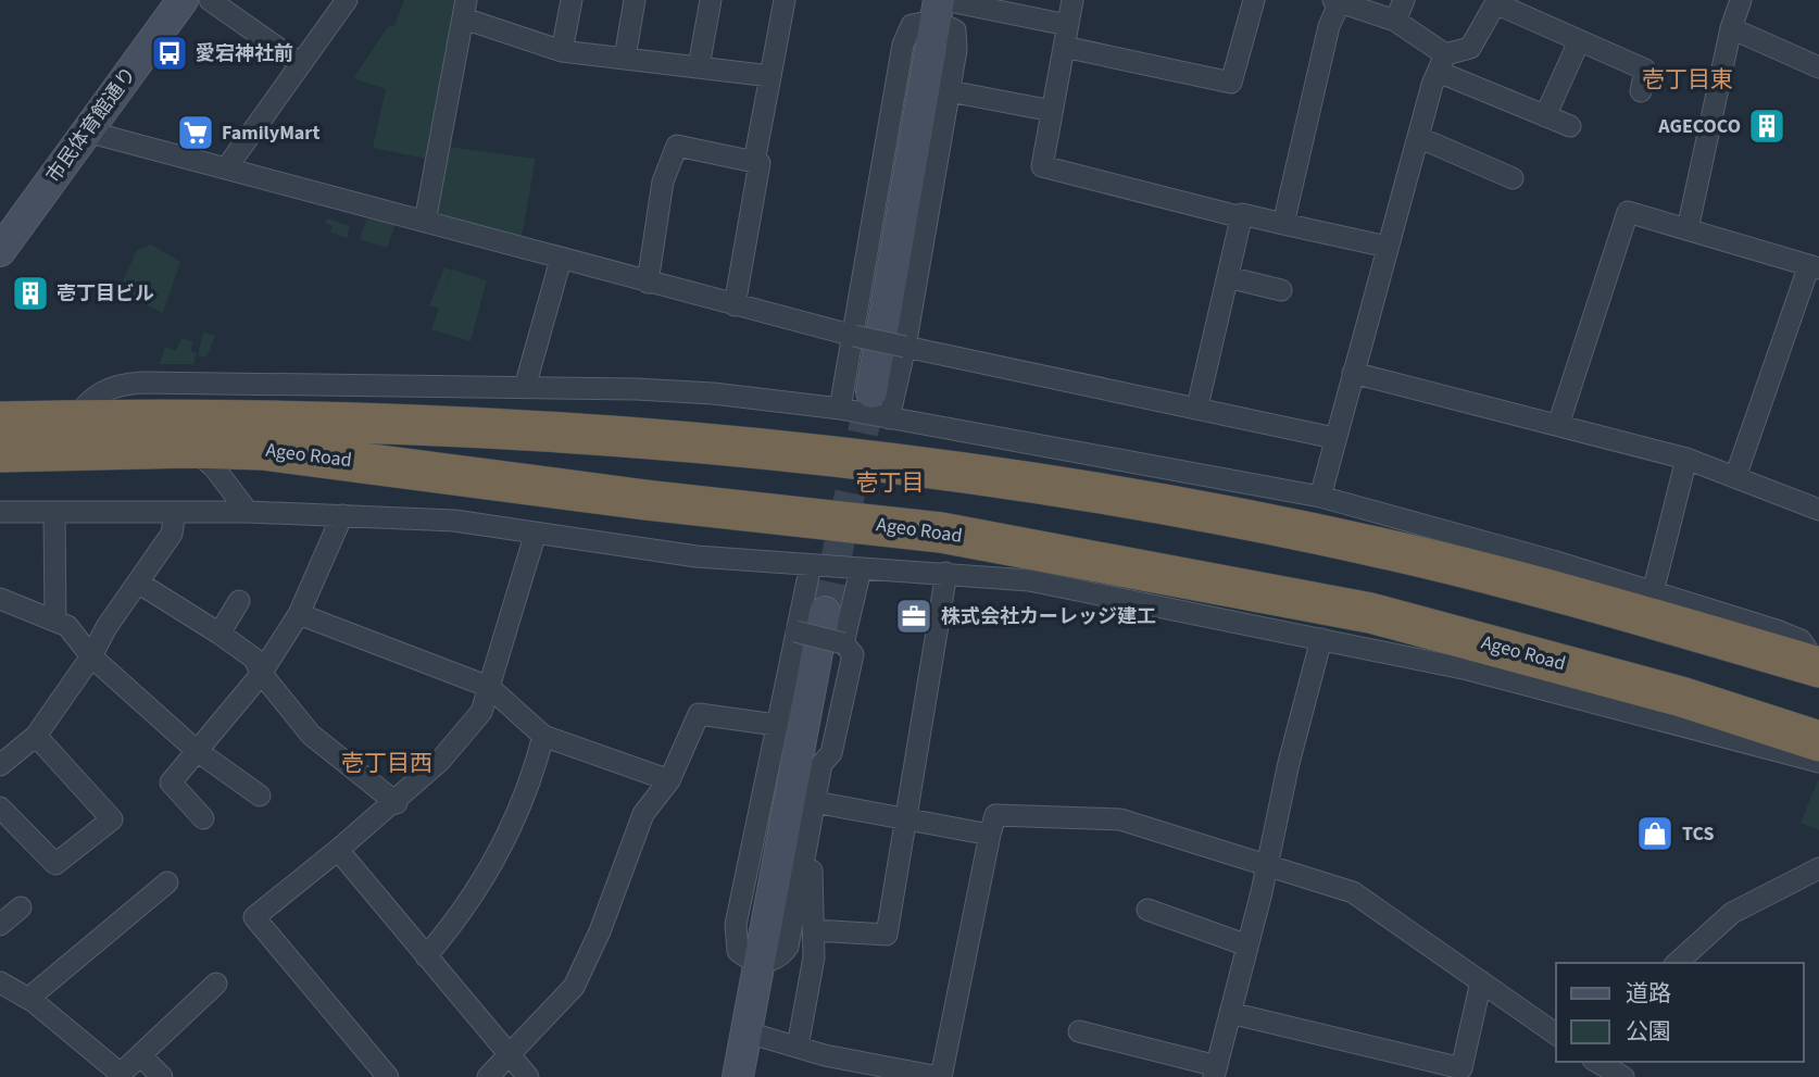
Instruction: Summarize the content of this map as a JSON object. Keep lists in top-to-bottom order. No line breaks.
{"streets":{"highway":["Ageo Road"],"street":["市民体育館通り"]},"districts":["壱丁目東","壱丁目","壱丁目西"],"places":{"bus stop":["愛宕神社前"],"building":["AGECOCO","壱丁目ビル"],"supermarket":["FamilyMart"],"office":["株式会社カーレッジ建工"],"shop":["TCS"]},"legend":["道路","公園"]}
